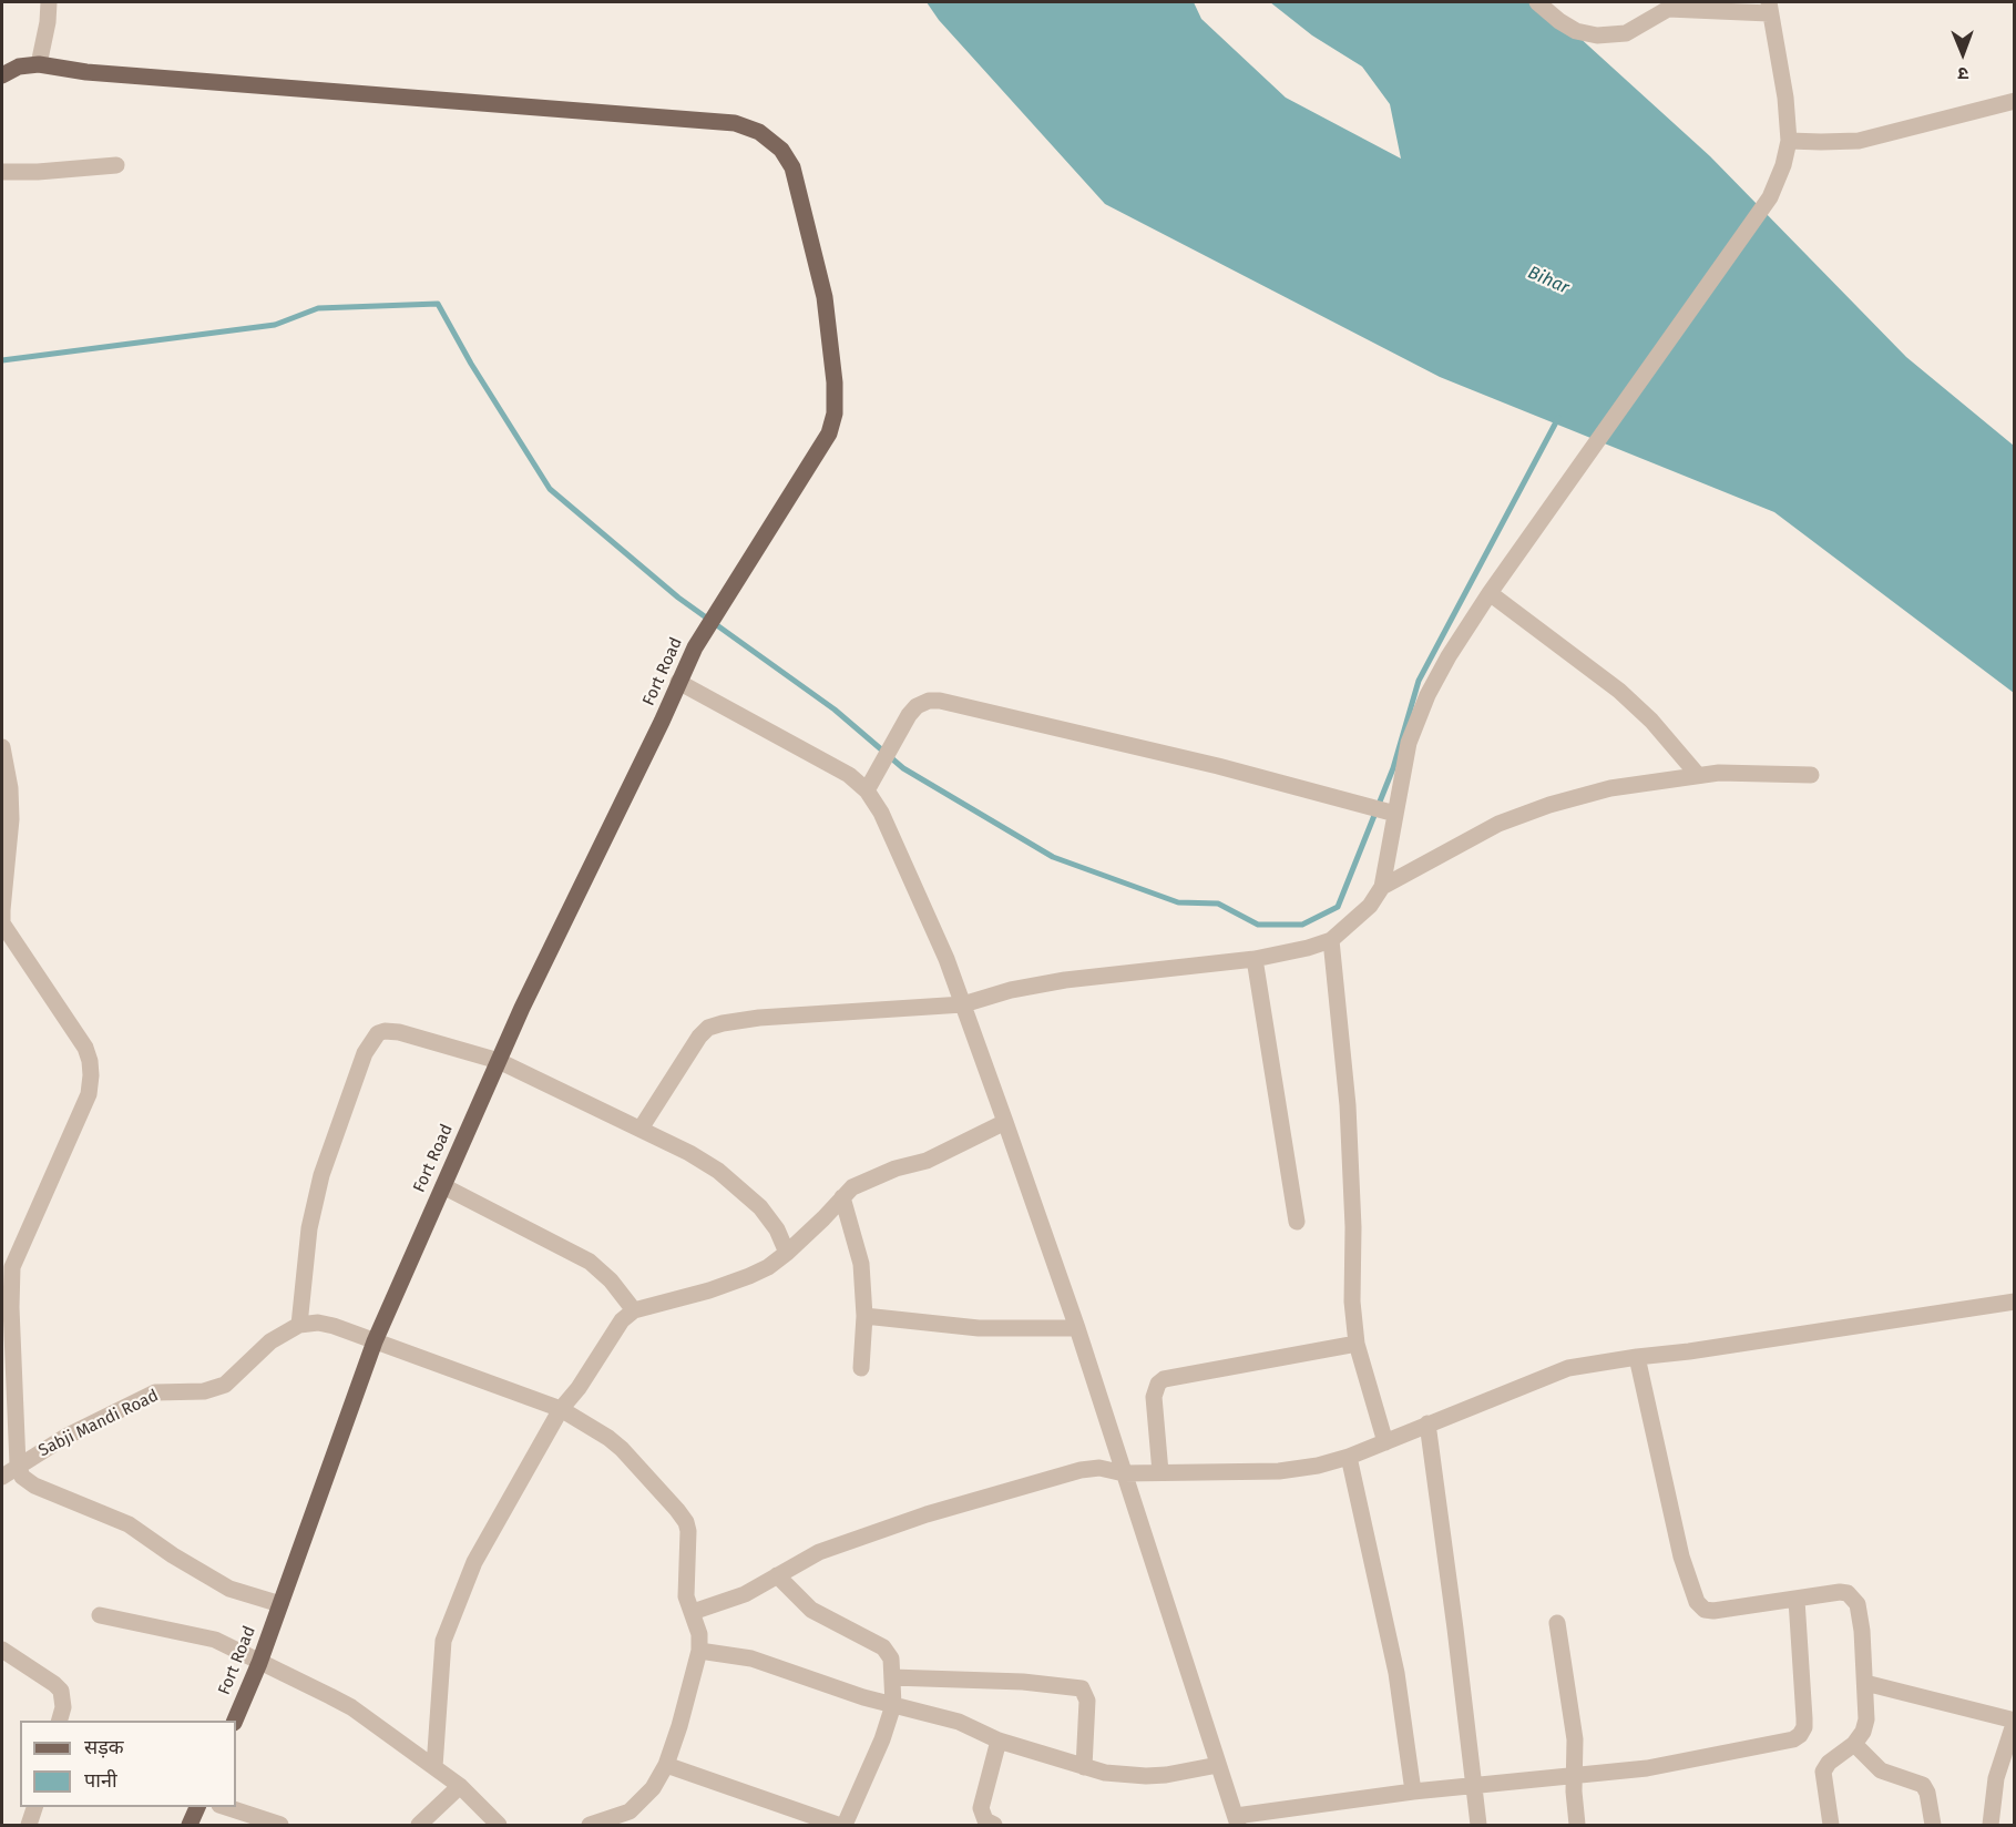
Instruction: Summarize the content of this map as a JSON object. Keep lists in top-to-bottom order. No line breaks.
{"streets":{"main road":["Fort Road"],"street":["Sabji Mandi Road"]},"water":["Bihar"],"legend":["सड़क","पानी"],"north":"bottom"}
